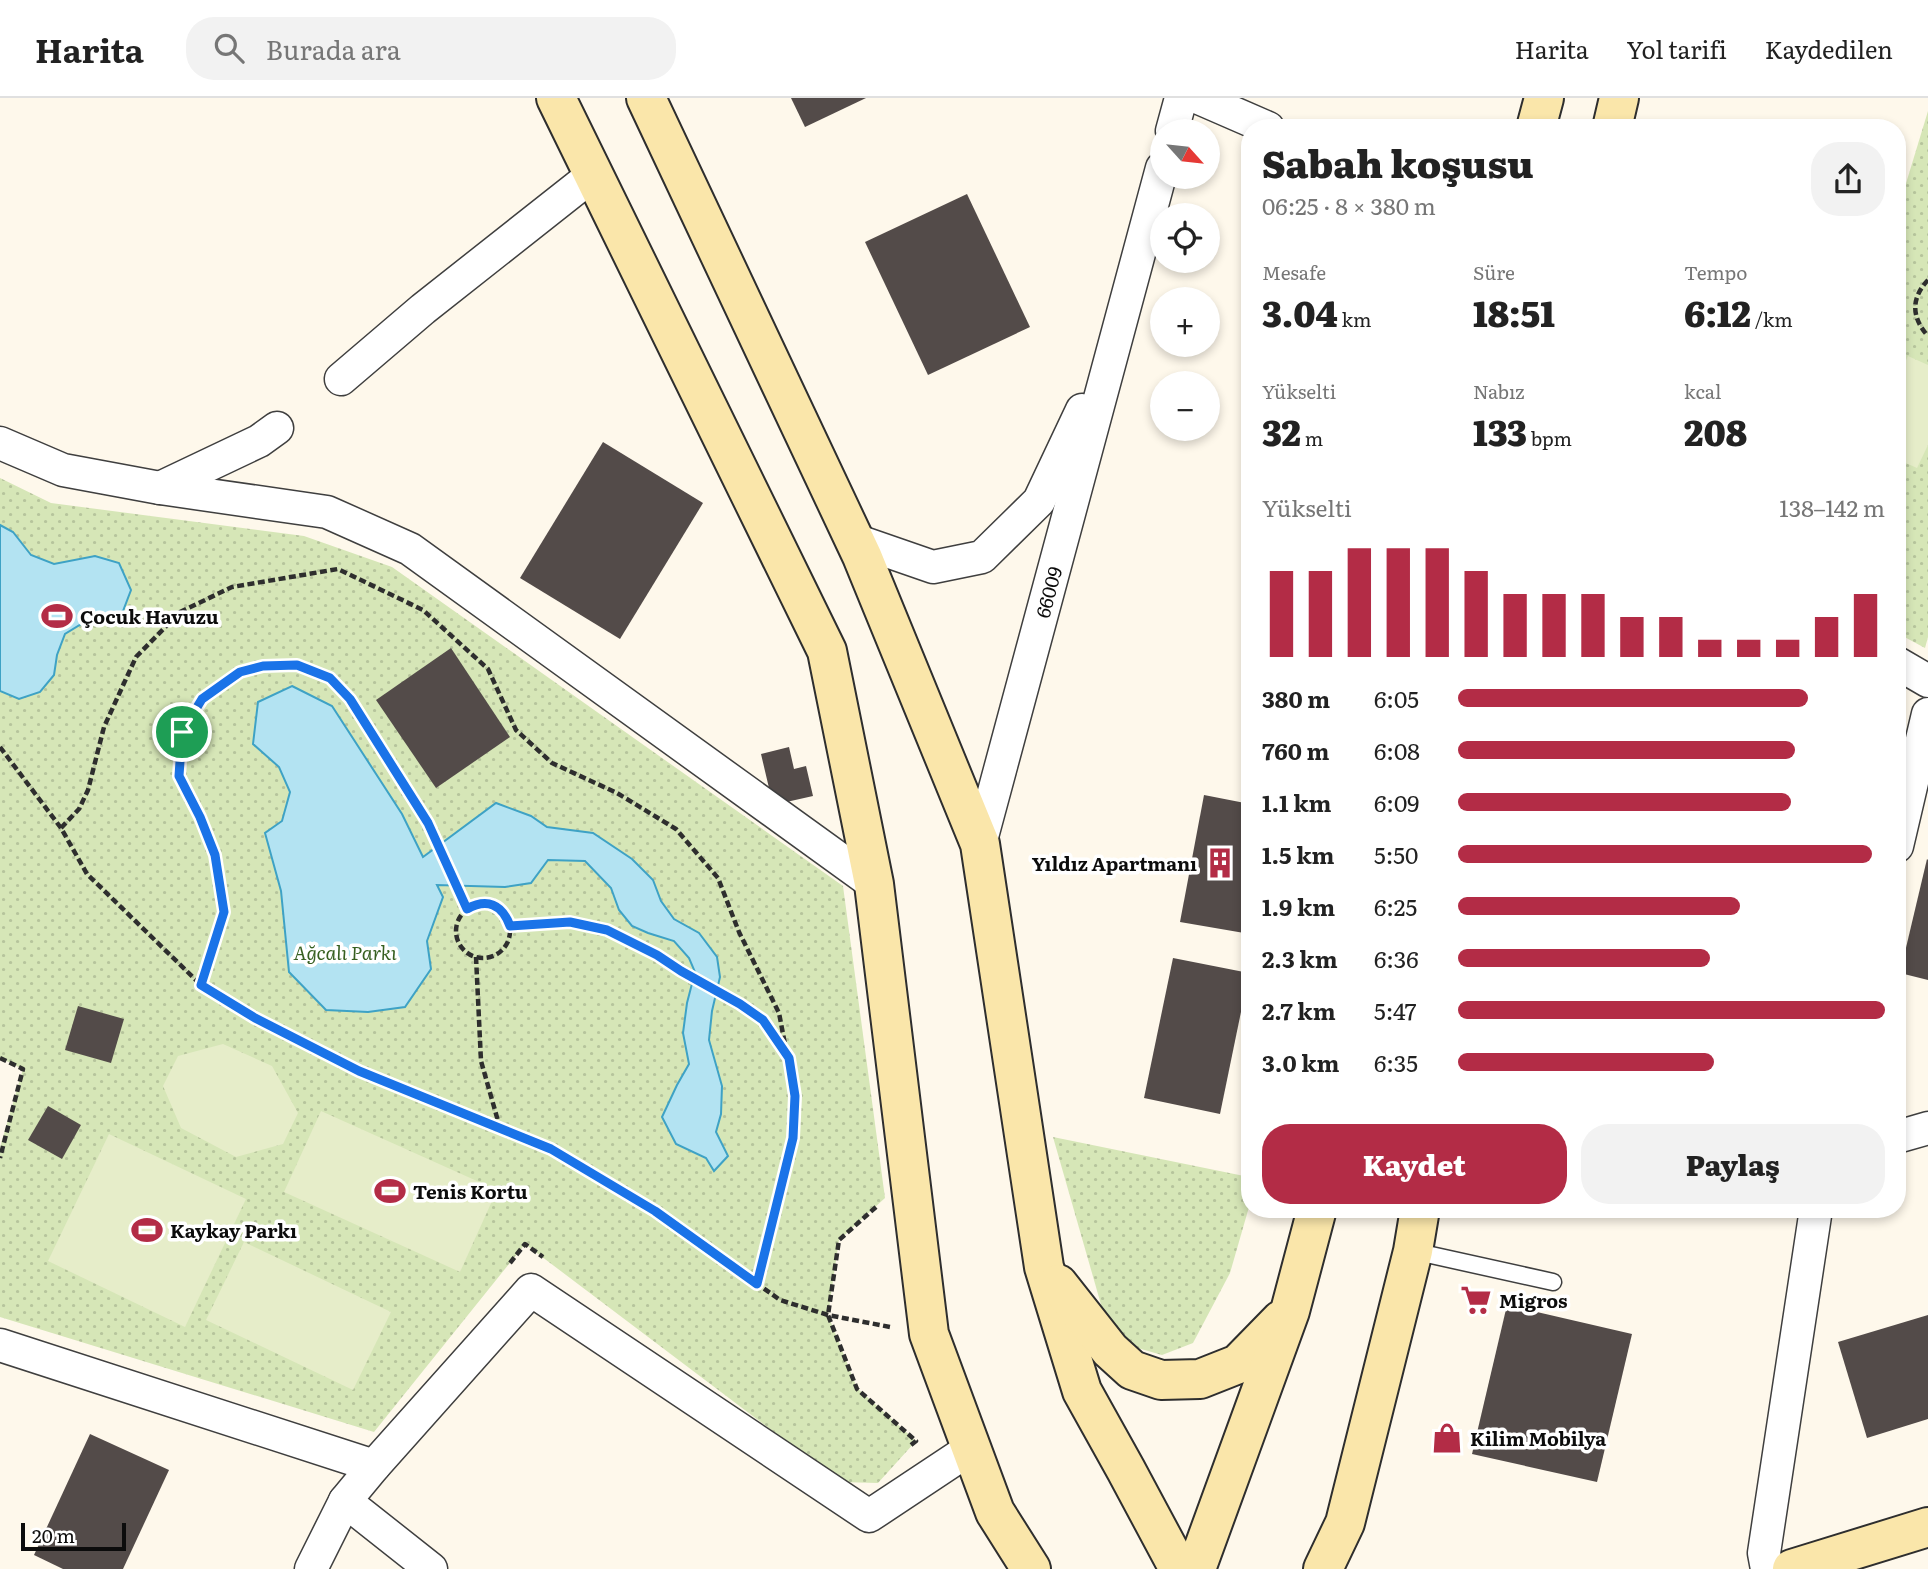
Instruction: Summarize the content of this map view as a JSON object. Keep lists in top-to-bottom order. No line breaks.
{"streets":{"street":["66009"]},"parks":["Ağcalı Parkı"],"places":{"sports":["Çocuk Havuzu","Tenis Kortu","Kaykay Parkı"],"building":["Yıldız Apartmanı"],"supermarket":["Migros"],"shop":["Kilim Mobilya"]},"scale_bar":"20 m","north":"bottom right","page":{"header":"Harita","search":"Burada ara","nav":["Harita","Yol tarifi","Kaydedilen"],"map_buttons":["+","−"],"heading":["Sabah koşusu","06:25 · 8 × 380 m"],"stats":[["Mesafe","3.04 km"],["Süre","18:51"],["Tempo","6:12 /km"],["Yükselti","32 m"],["Nabız","133 bpm"],["kcal","208"]],"chart":["Yükselti","138–142 m"],"list":[{"name":"380 m","note":"6:05"},{"name":"760 m","note":"6:08"},{"name":"1.1 km","note":"6:09"},{"name":"1.5 km","note":"5:50"},{"name":"1.9 km","note":"6:25"},{"name":"2.3 km","note":"6:36"},{"name":"2.7 km","note":"5:47"},{"name":"3.0 km","note":"6:35"}],"buttons":["Kaydet","Paylaş"],"scale":"20 m"}}
